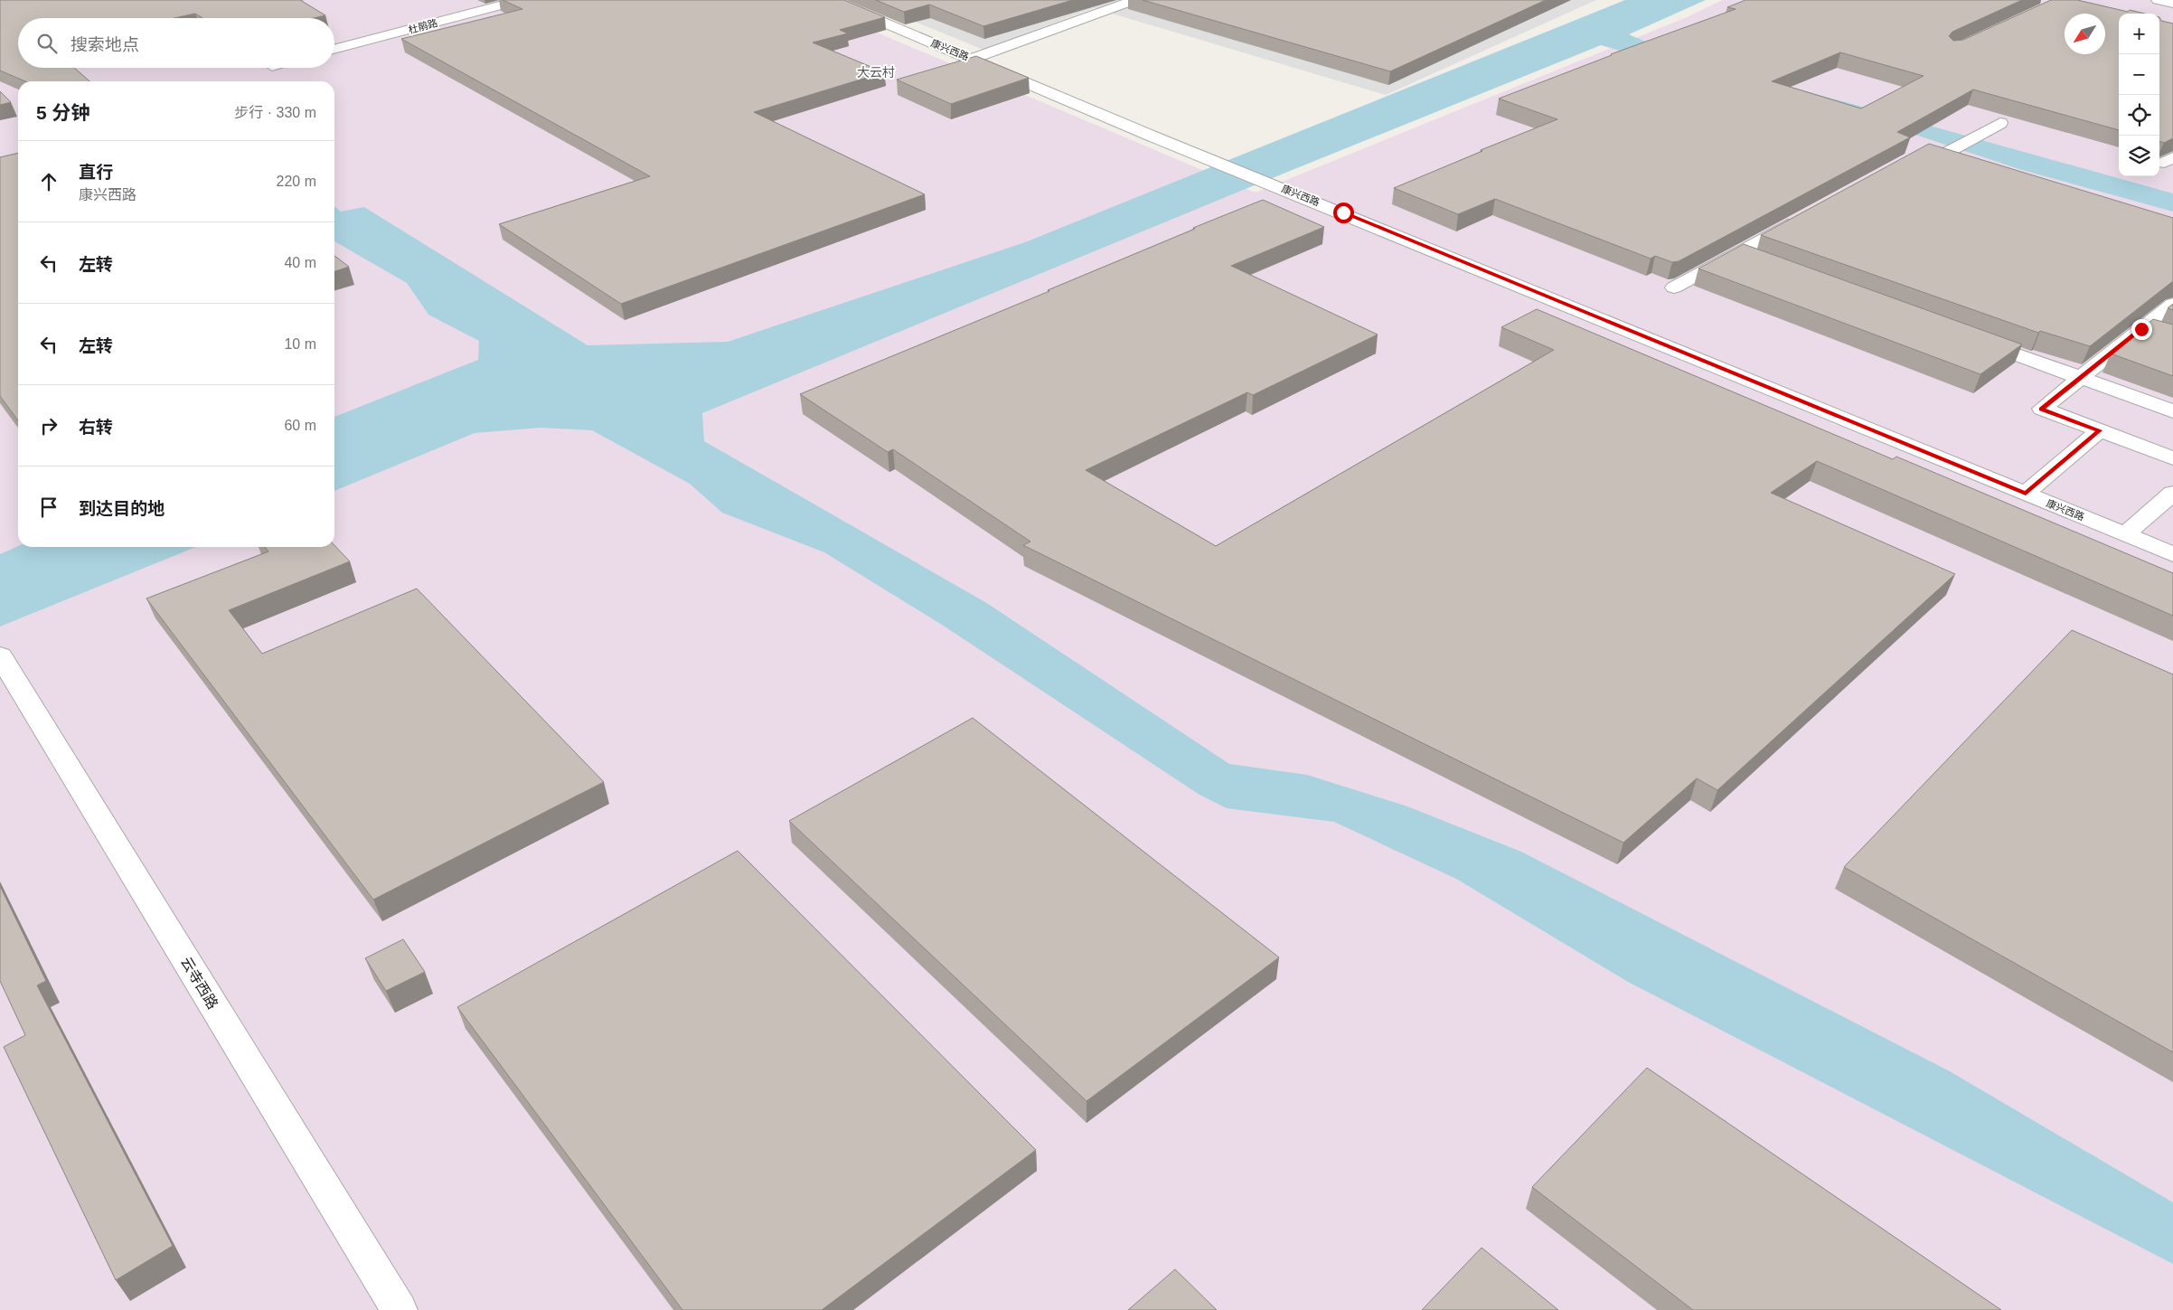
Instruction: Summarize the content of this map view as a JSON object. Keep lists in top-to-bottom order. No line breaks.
{"streets":{"street":["杜鹃路","康兴西路","云寺西路"]},"districts":["大云村"],"north":"bottom left","page":{"map_buttons":["+","−"],"search":"搜索地点","heading":["5 分钟","步行 · 330 m"],"list":[["直行","康兴西路","220 m"],["左转","40 m"],["左转","10 m"],["右转","60 m"],"到达目的地"]}}
